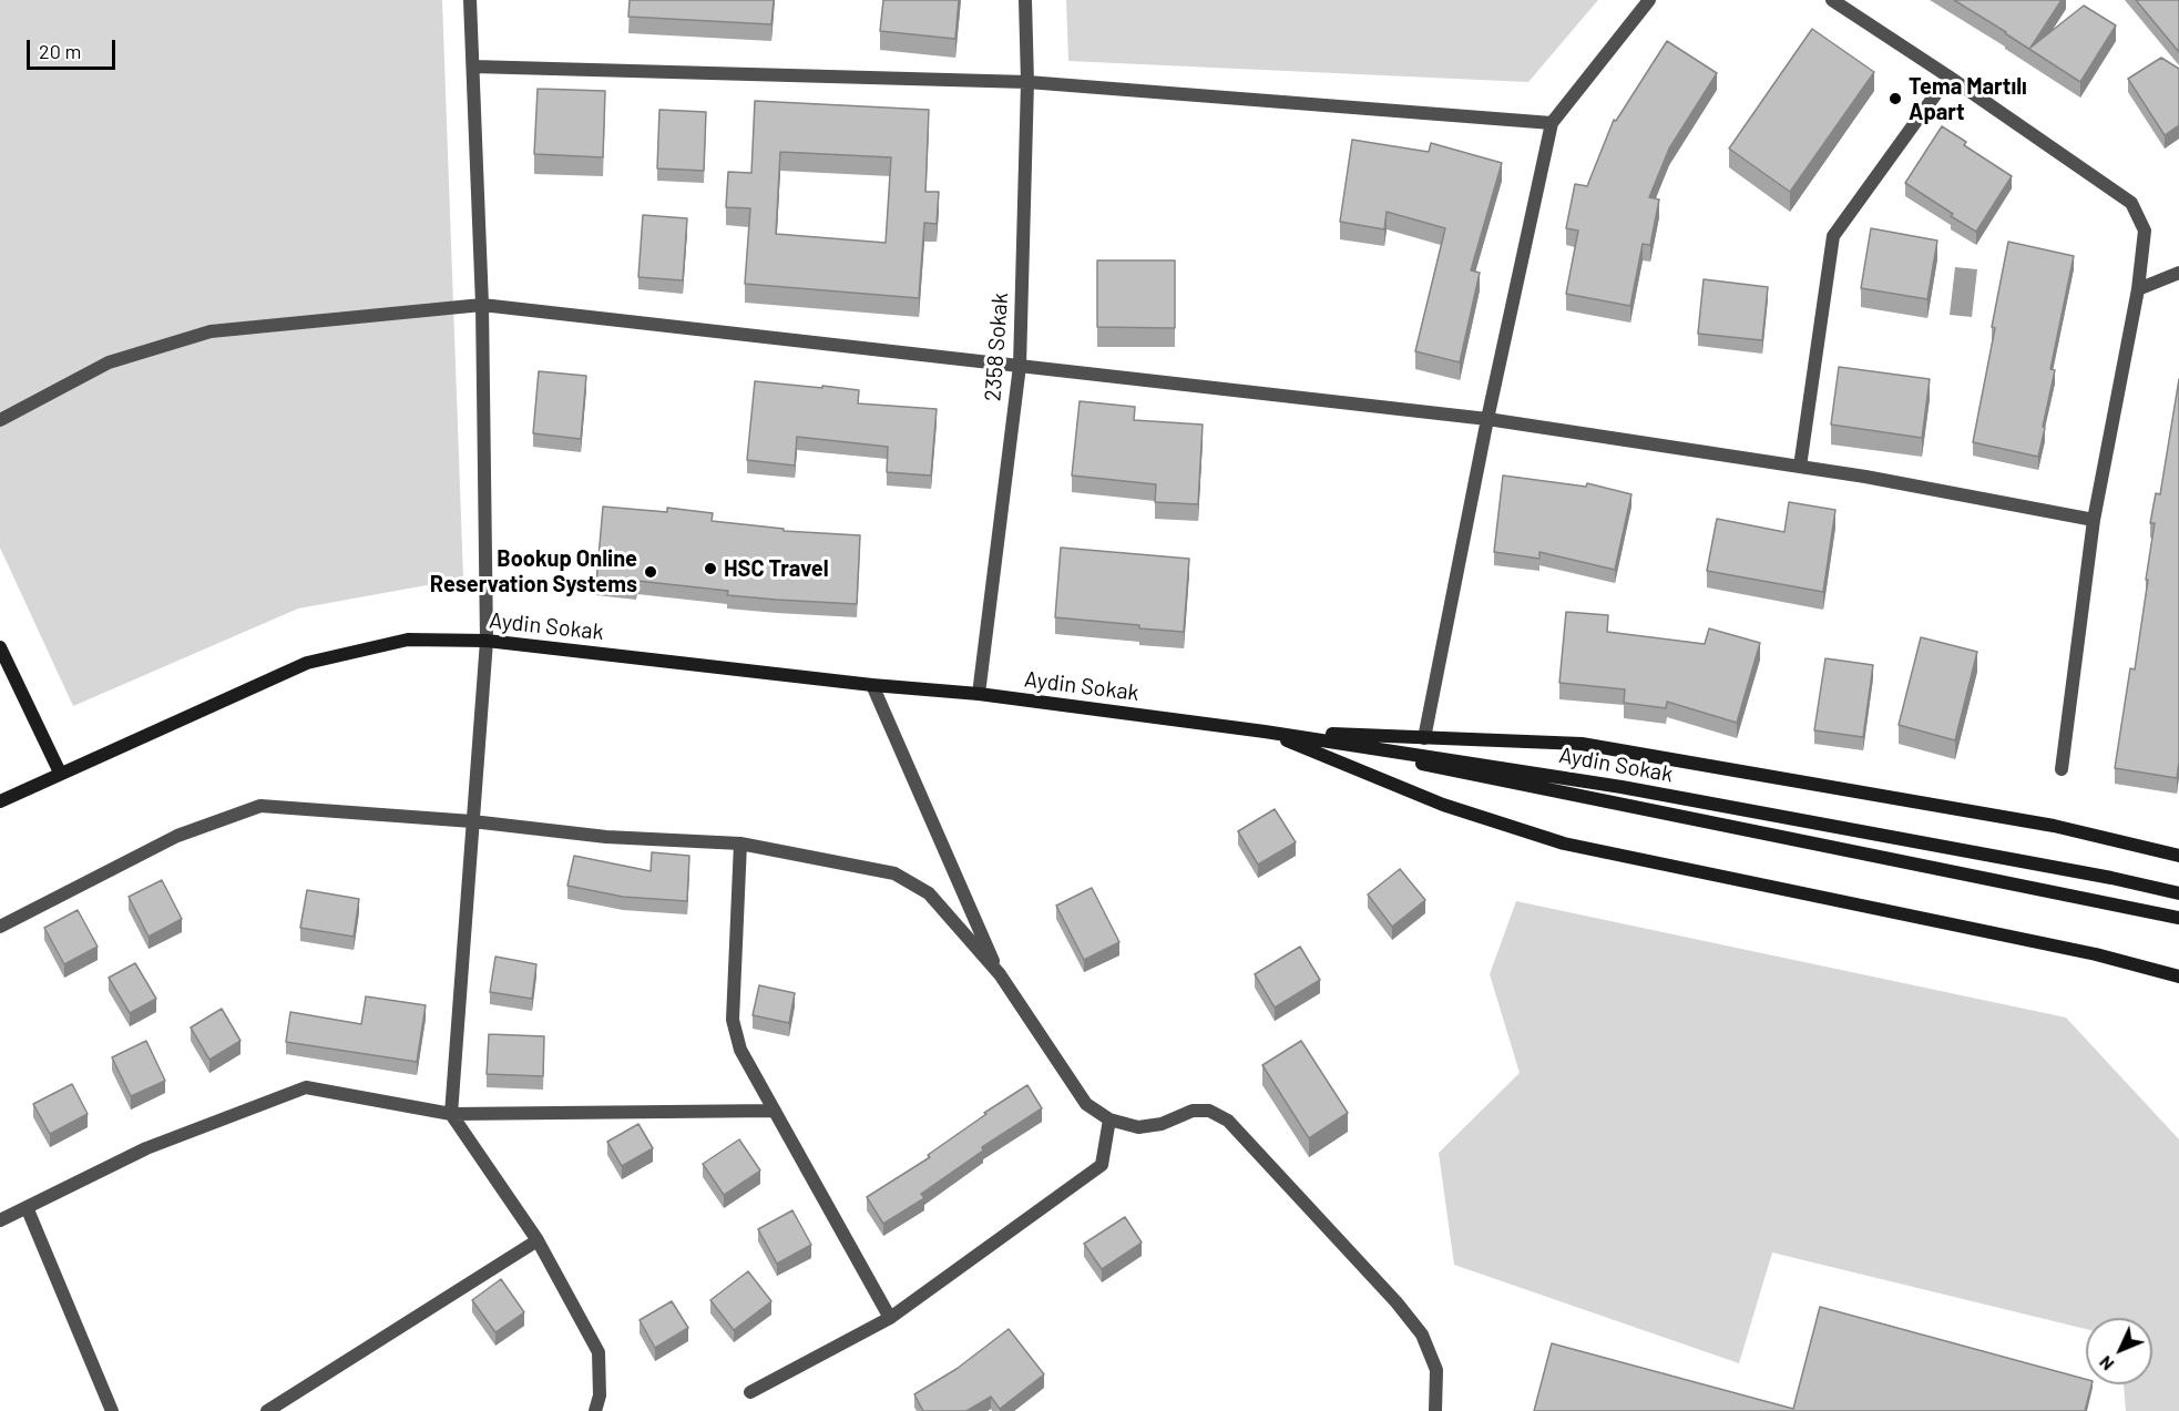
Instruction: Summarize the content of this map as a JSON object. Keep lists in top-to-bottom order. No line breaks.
{"streets":{"street":["2358 Sokak","Aydin Sokak"]},"crossings":[["2358 Sokak","Aydin Sokak"]],"places":["Tema Martılı Apart","HSC Travel","Bookup Online Reservation Systems"],"scale_bar":"20 m","north":"bottom left"}
